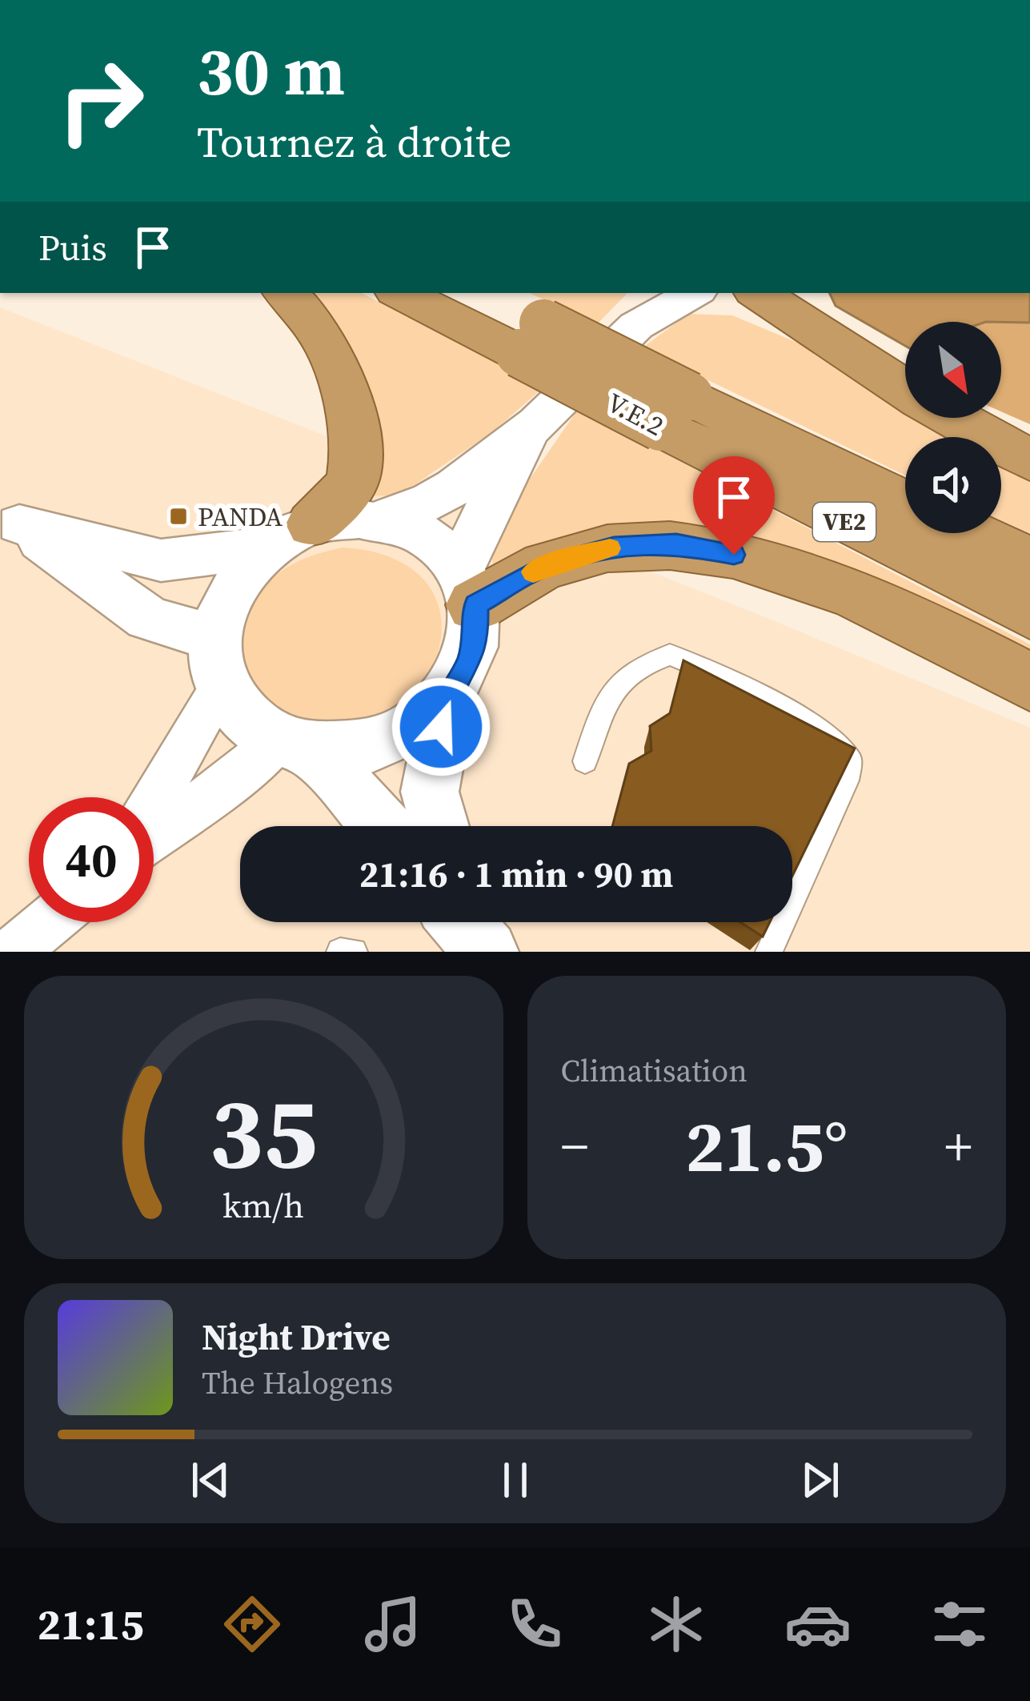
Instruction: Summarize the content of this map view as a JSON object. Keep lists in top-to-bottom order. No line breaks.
{"streets":{"highway":["V.E.2","VE2"]},"places":{"transit":["PANDA"]},"north":"bottom right","page":{"turn":["30 m","Tournez à droite"],"then":"Puis","limit":"40","trip":"21:16 · 1 min · 90 m","tile":"Climatisation","heat":["−","21.5°","+"],"song":["Night Drive","The Halogens"],"tabs":"21:15","gauge":["35","km/h"]}}
